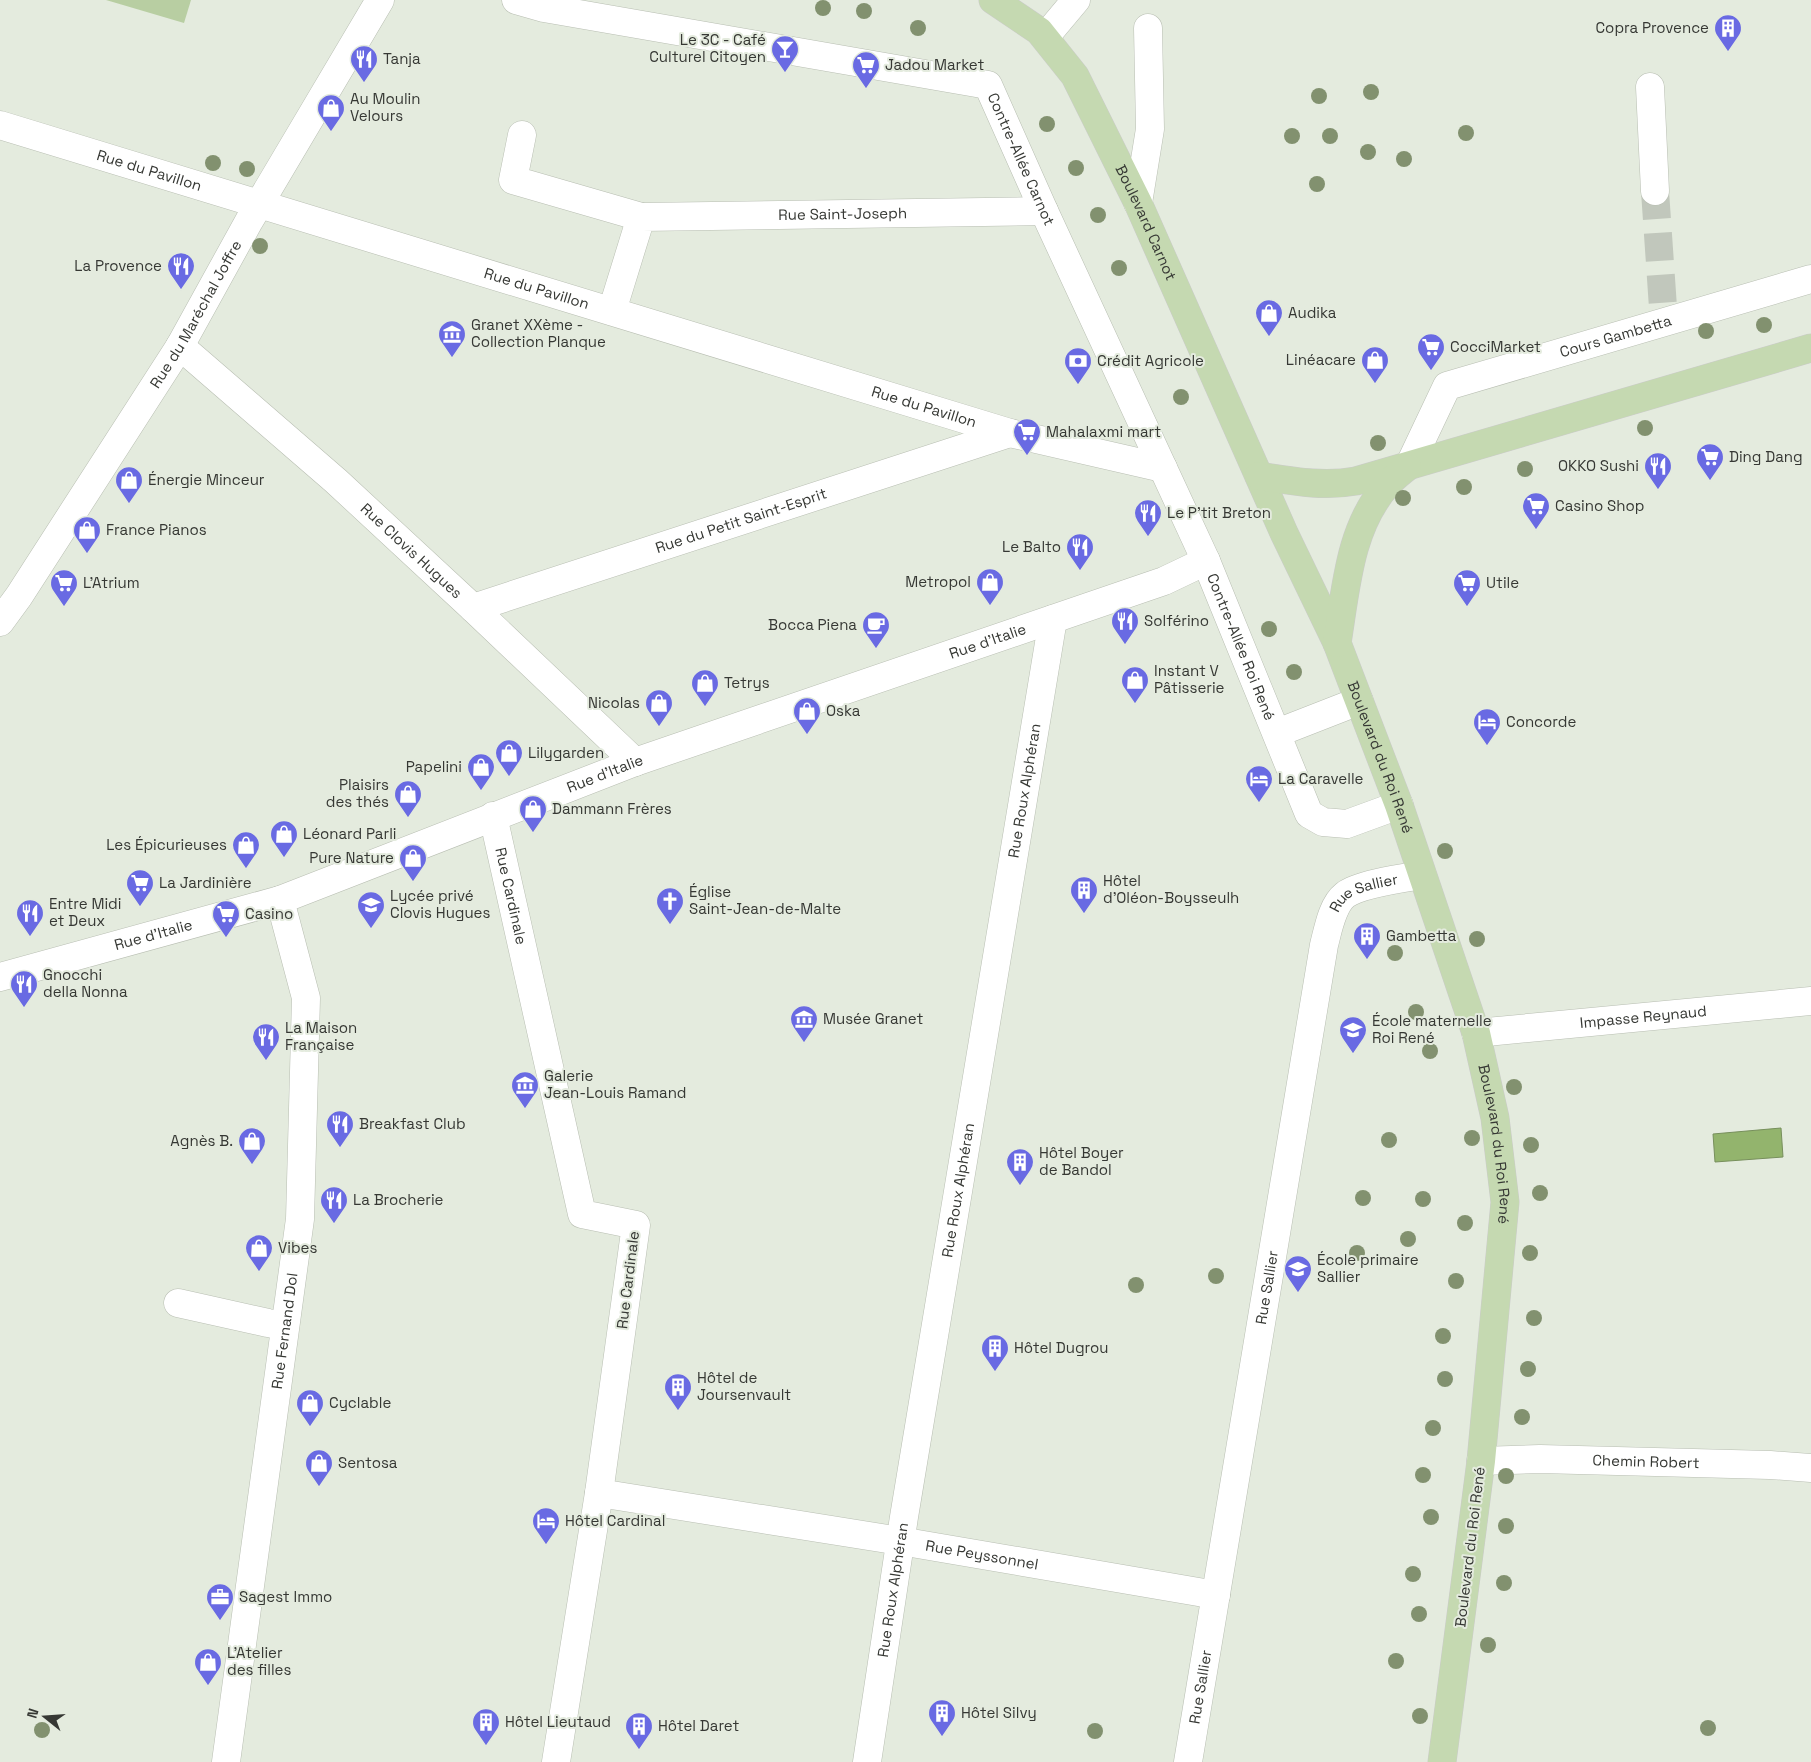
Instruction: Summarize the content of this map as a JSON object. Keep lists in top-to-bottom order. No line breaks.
{"streets":{"main road":["Boulevard Carnot","Cours Gambetta","Boulevard du Roi René"],"street":["Contre-Allée Carnot","Rue du Pavillon","Rue Saint-Joseph","Rue du Maréchal Joffre","Rue du Petit Saint-Esprit","Rue Clovis Hugues","Rue d'Italie","Contre-Allée Roi René","Rue Roux Alphéran","Rue Cardinale","Rue Sallier","Impasse Reynaud","Rue Fernand Dol","Chemin Robert","Rue Peyssonnel"]},"crossings":[["Contre-Allée Carnot","Rue du Pavillon"],["Contre-Allée Carnot","Rue Saint-Joseph"],["Contre-Allée Carnot","Rue d'Italie"],["Contre-Allée Carnot","Contre-Allée Roi René"],["Rue du Pavillon","Rue du Maréchal Joffre"],["Rue du Pavillon","Rue du Petit Saint-Esprit"],["Boulevard Carnot","Cours Gambetta"],["Boulevard Carnot","Boulevard du Roi René"],["Rue du Maréchal Joffre","Rue Clovis Hugues"],["Cours Gambetta","Boulevard du Roi René"],["Rue du Petit Saint-Esprit","Rue Clovis Hugues"],["Rue Clovis Hugues","Rue d'Italie"],["Rue d'Italie","Contre-Allée Roi René"],["Rue d'Italie","Rue Roux Alphéran"],["Rue d'Italie","Rue Cardinale"],["Rue d'Italie","Rue Fernand Dol"],["Contre-Allée Roi René","Boulevard du Roi René"],["Boulevard du Roi René","Rue Sallier"],["Boulevard du Roi René","Impasse Reynaud"],["Boulevard du Roi René","Chemin Robert"],["Rue Roux Alphéran","Rue Peyssonnel"],["Rue Cardinale","Rue Peyssonnel"],["Rue Sallier","Rue Peyssonnel"]],"places":{"building":["Copra Provence","Hôtel d'Oléon-Boysseulh","Gambetta","Hôtel Boyer de Bandol","Hôtel Dugrou","Hôtel de Joursenvault","Hôtel Silvy","Hôtel Lieutaud","Hôtel Daret"],"bar":["Le 3C - Café Culturel Citoyen"],"restaurant":["Tanja","La Provence","OKKO Sushi","Le P'tit Breton","Le Balto","Solférino","Entre Midi et Deux","Gnocchi della Nonna","La Maison Française","Breakfast Club","La Brocherie"],"supermarket":["Jadou Market","CocciMarket","Mahalaxmi mart","Ding Dang","Casino Shop","L'Atrium","Utile","La Jardinière","Casino"],"shop":["Au Moulin Velours","Audika","Linéacare","Énergie Minceur","France Pianos","Metropol","Instant V Pâtisserie","Tetrys","Nicolas","Oska","Lilygarden","Papelini","Plaisirs des thés","Dammann Frères","Léonard Parli","Les Épicurieuses","Pure Nature","Agnès B.","Vibes","Cyclable","Sentosa","L'Atelier des filles"],"museum":["Granet XXème - Collection Planque","Musée Granet","Galerie Jean-Louis Ramand"],"bank":["Crédit Agricole"],"cafe":["Bocca Piena"],"hotel":["Concorde","La Caravelle","Hôtel Cardinal"],"church":["Église Saint-Jean-de-Malte"],"school or university":["Lycée privé Clovis Hugues","École maternelle Roi René","École primaire Sallier"],"office":["Sagest Immo"]},"north":"left"}
